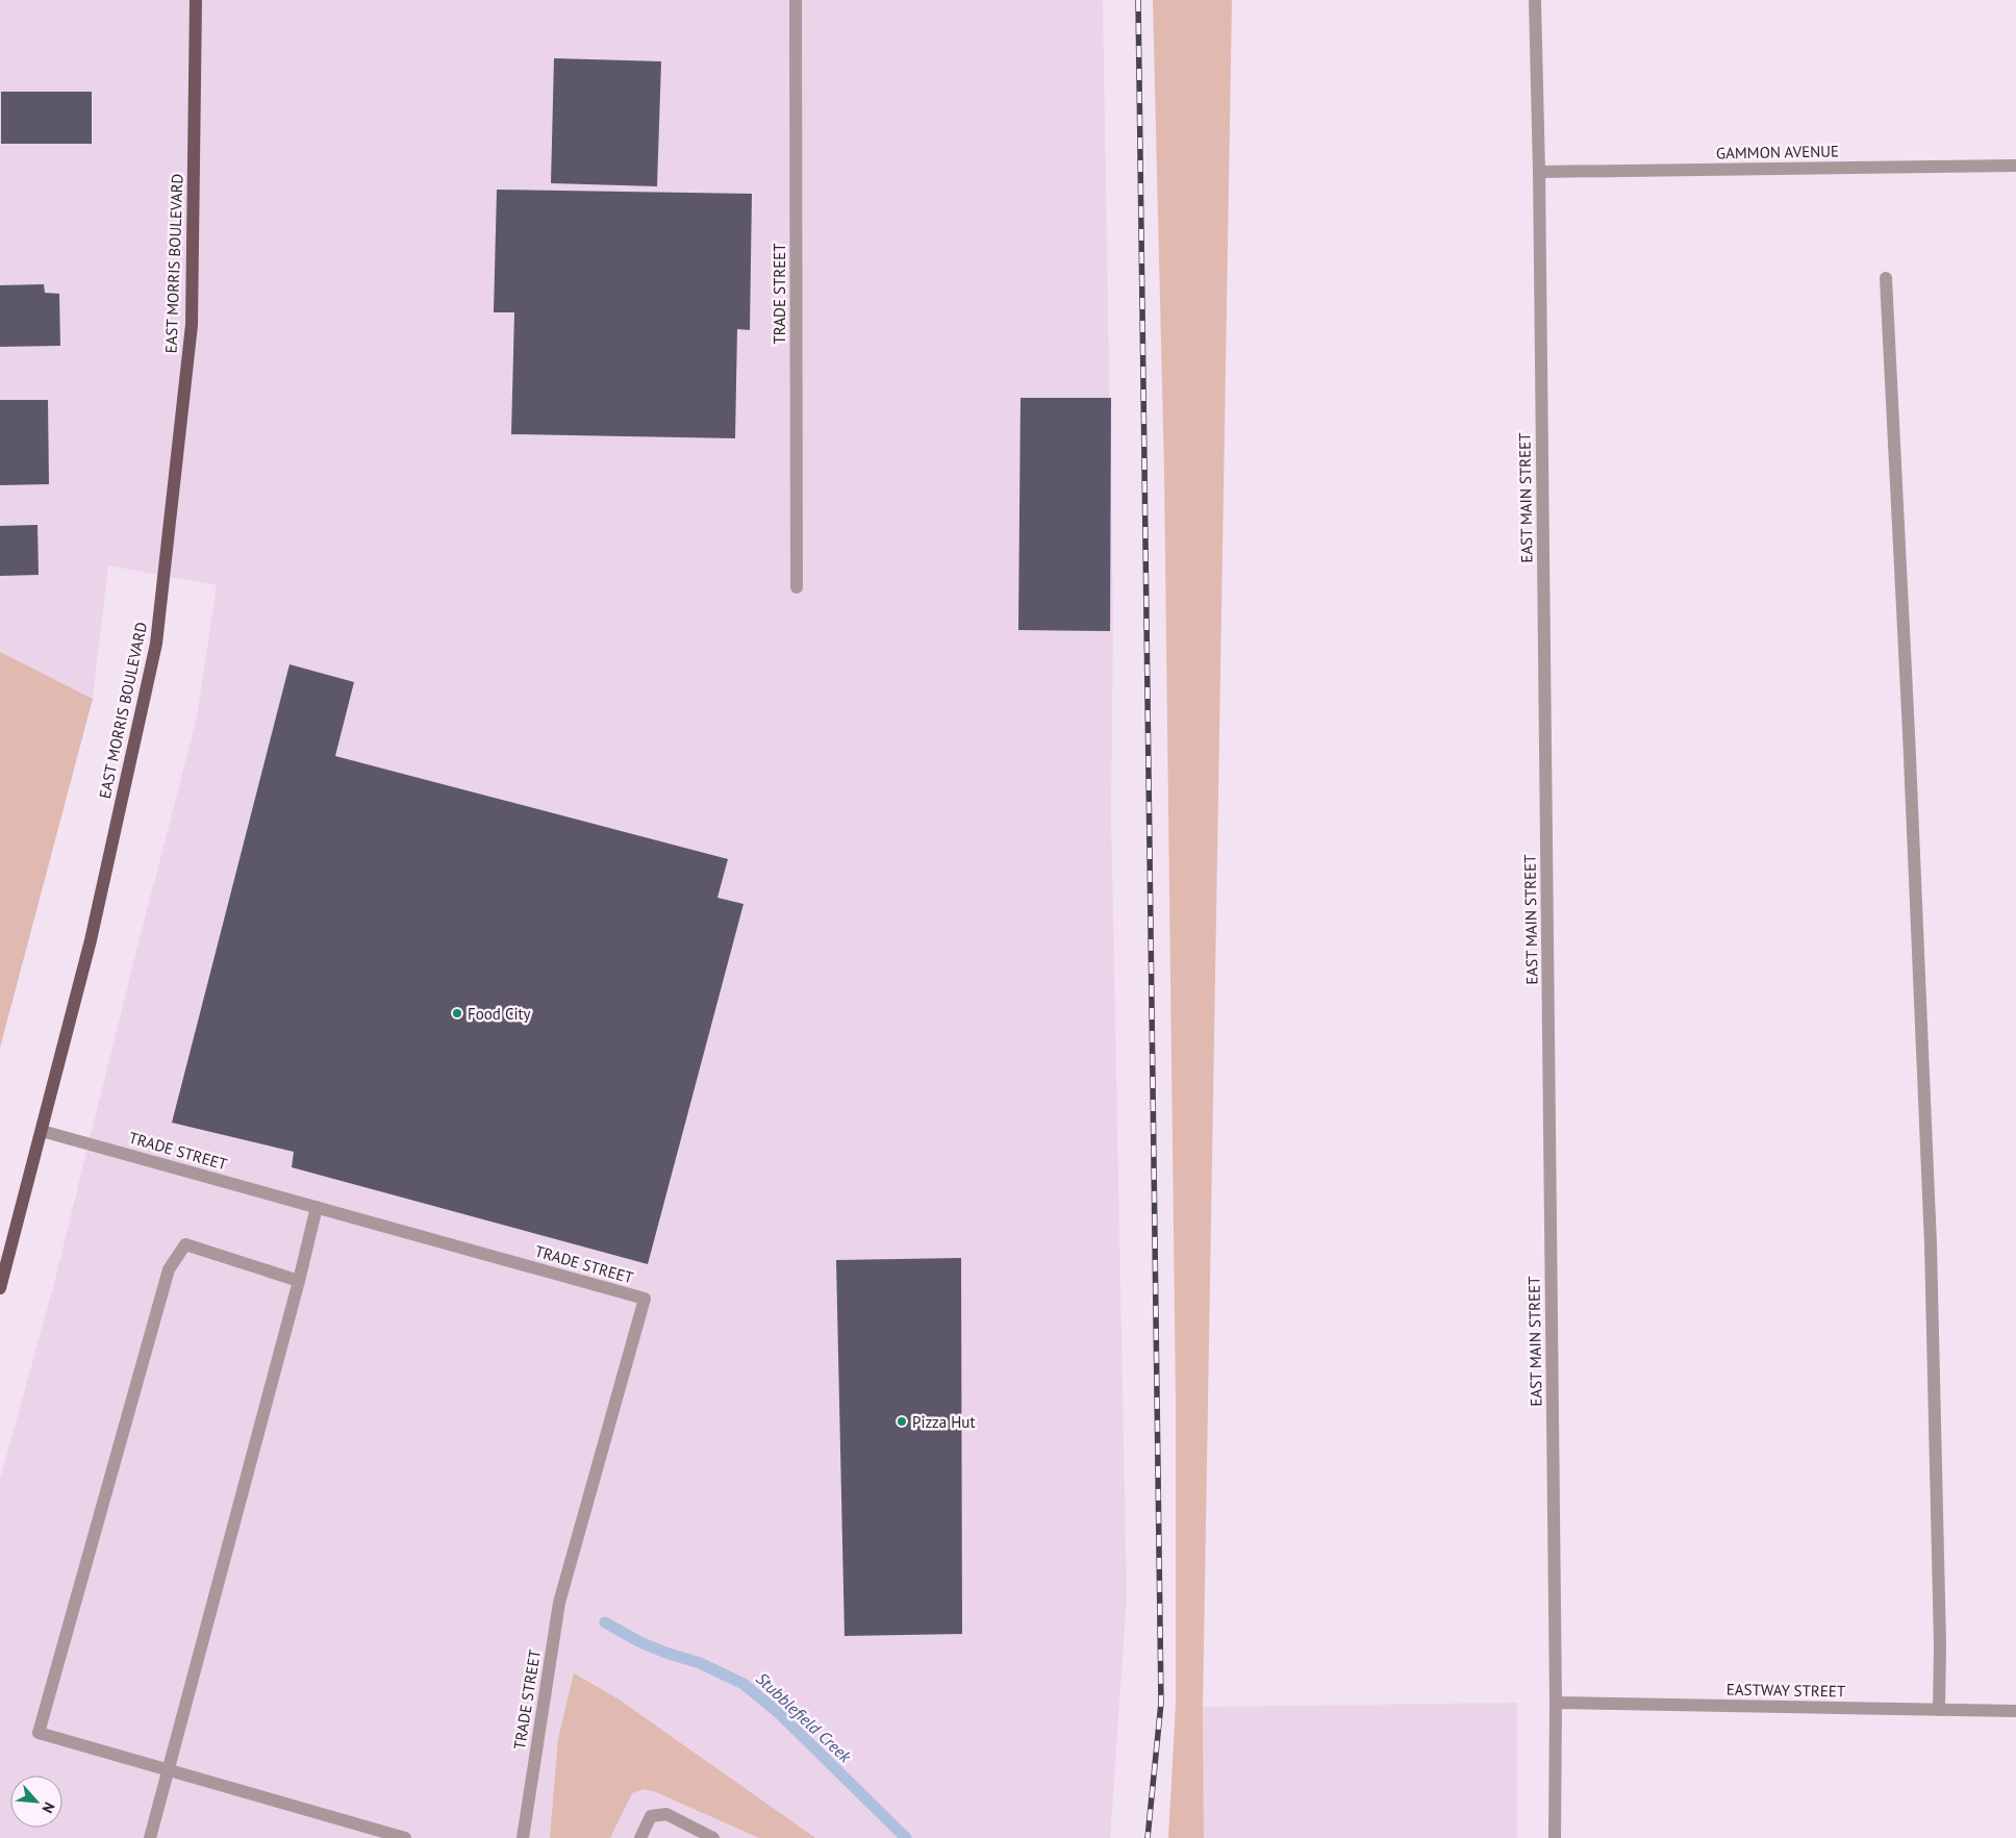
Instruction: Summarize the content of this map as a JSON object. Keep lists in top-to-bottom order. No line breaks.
{"streets":{"main road":["EAST MORRIS BOULEVARD"],"street":["GAMMON AVENUE","TRADE STREET","EAST MAIN STREET","EASTWAY STREET"]},"crossings":[["GAMMON AVENUE","EAST MAIN STREET"],["EAST MORRIS BOULEVARD","TRADE STREET"],["EAST MAIN STREET","EASTWAY STREET"]],"water":["Stubblefield Creek"],"places":["Food City","Pizza Hut"],"north":"bottom right"}
